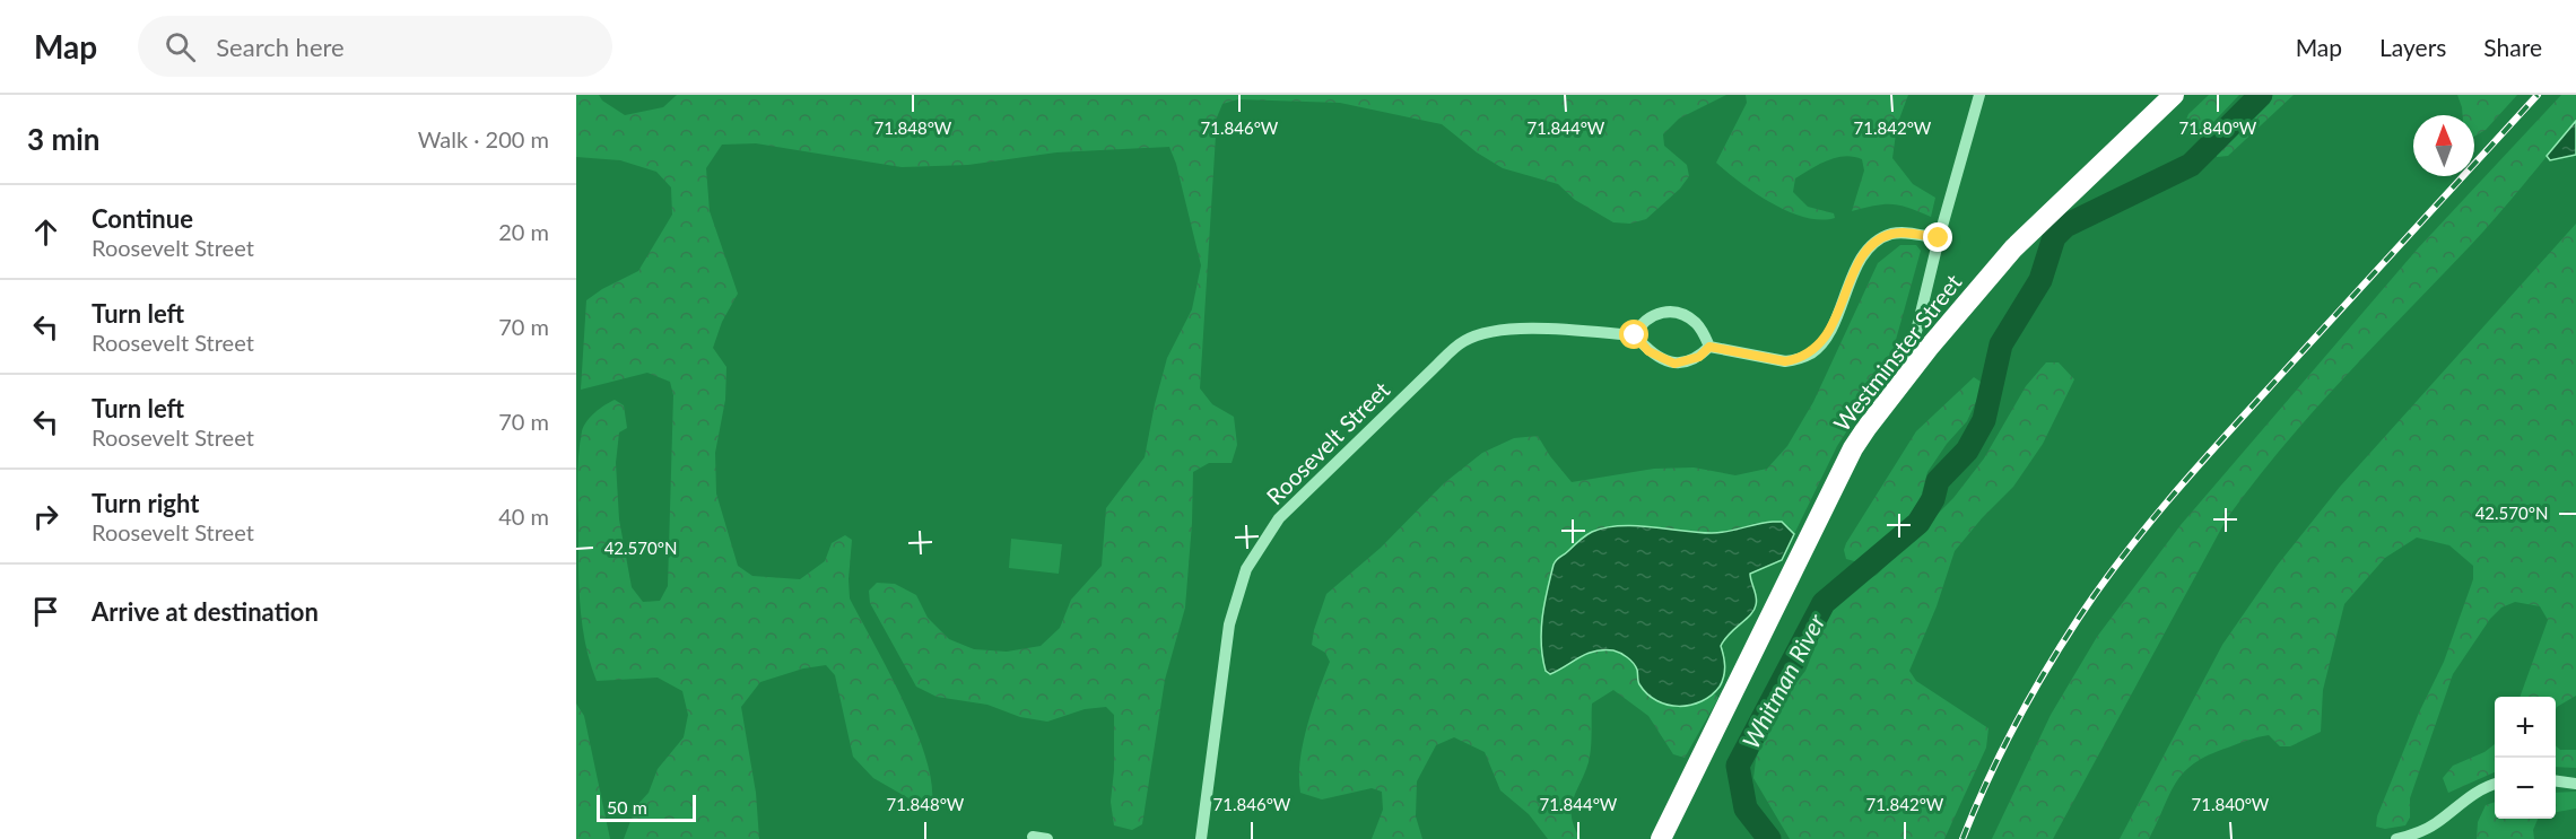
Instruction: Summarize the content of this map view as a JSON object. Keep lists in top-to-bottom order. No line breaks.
{"streets":{"highway":["Westminster Street"],"street":["Roosevelt Street"]},"water":["Whitman River"],"scale_bar":"50 m","north":"top","page":{"header":"Map","search":"Search here","nav":["Map","Layers","Share"],"heading":["3 min","Walk · 200 m"],"list":[["Continue","Roosevelt Street","20 m"],["Turn left","Roosevelt Street","70 m"],["Turn left","Roosevelt Street","70 m"],["Turn right","Roosevelt Street","40 m"],"Arrive at destination"],"map_buttons":["+","−"],"scale":"50 m"},"coordinates":["71.848°W","71.846°W","71.844°W","71.842°W","71.840°W","42.570°N"]}
